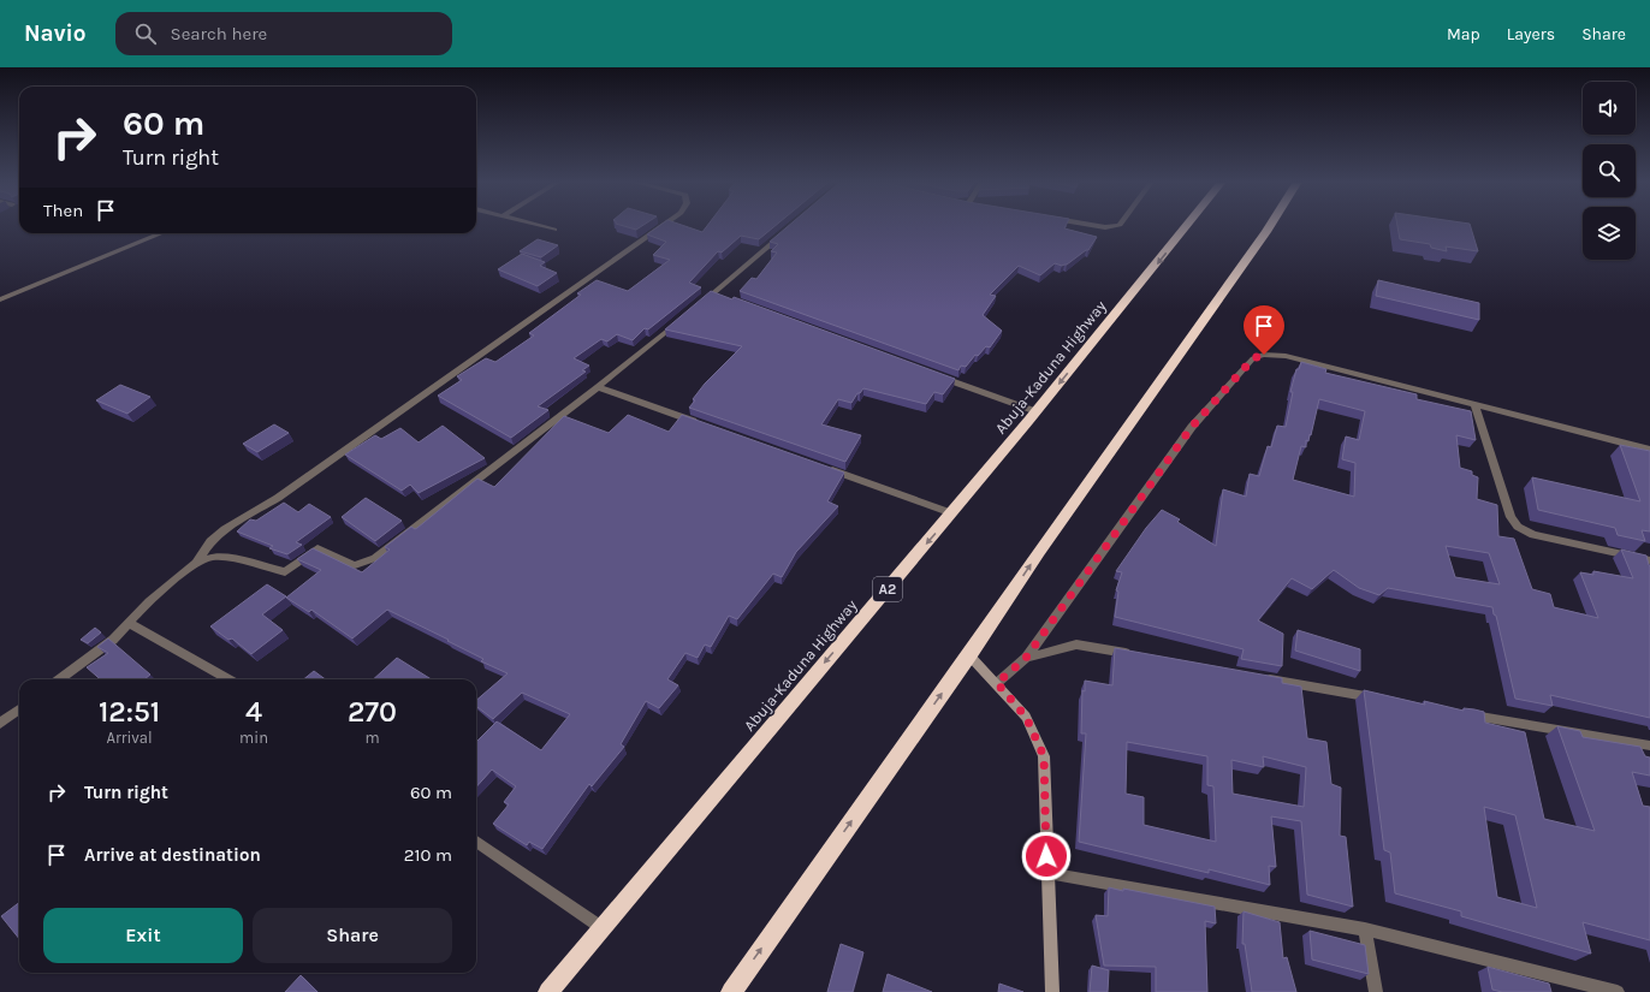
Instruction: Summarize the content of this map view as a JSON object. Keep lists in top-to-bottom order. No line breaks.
{"streets":{"highway":["Abuja-Kaduna Highway","A2"]},"page":{"header":"Navio","search":"Search here","nav":["Map","Layers","Share"],"turn":["60 m","Turn right"],"then":"Then","eta":["12:51","Arrival","4","min","270","m"],"list":[{"name":"Turn right","value":"60 m"},{"name":"Arrive at destination","value":"210 m"}],"buttons":["Exit","Share"]}}
